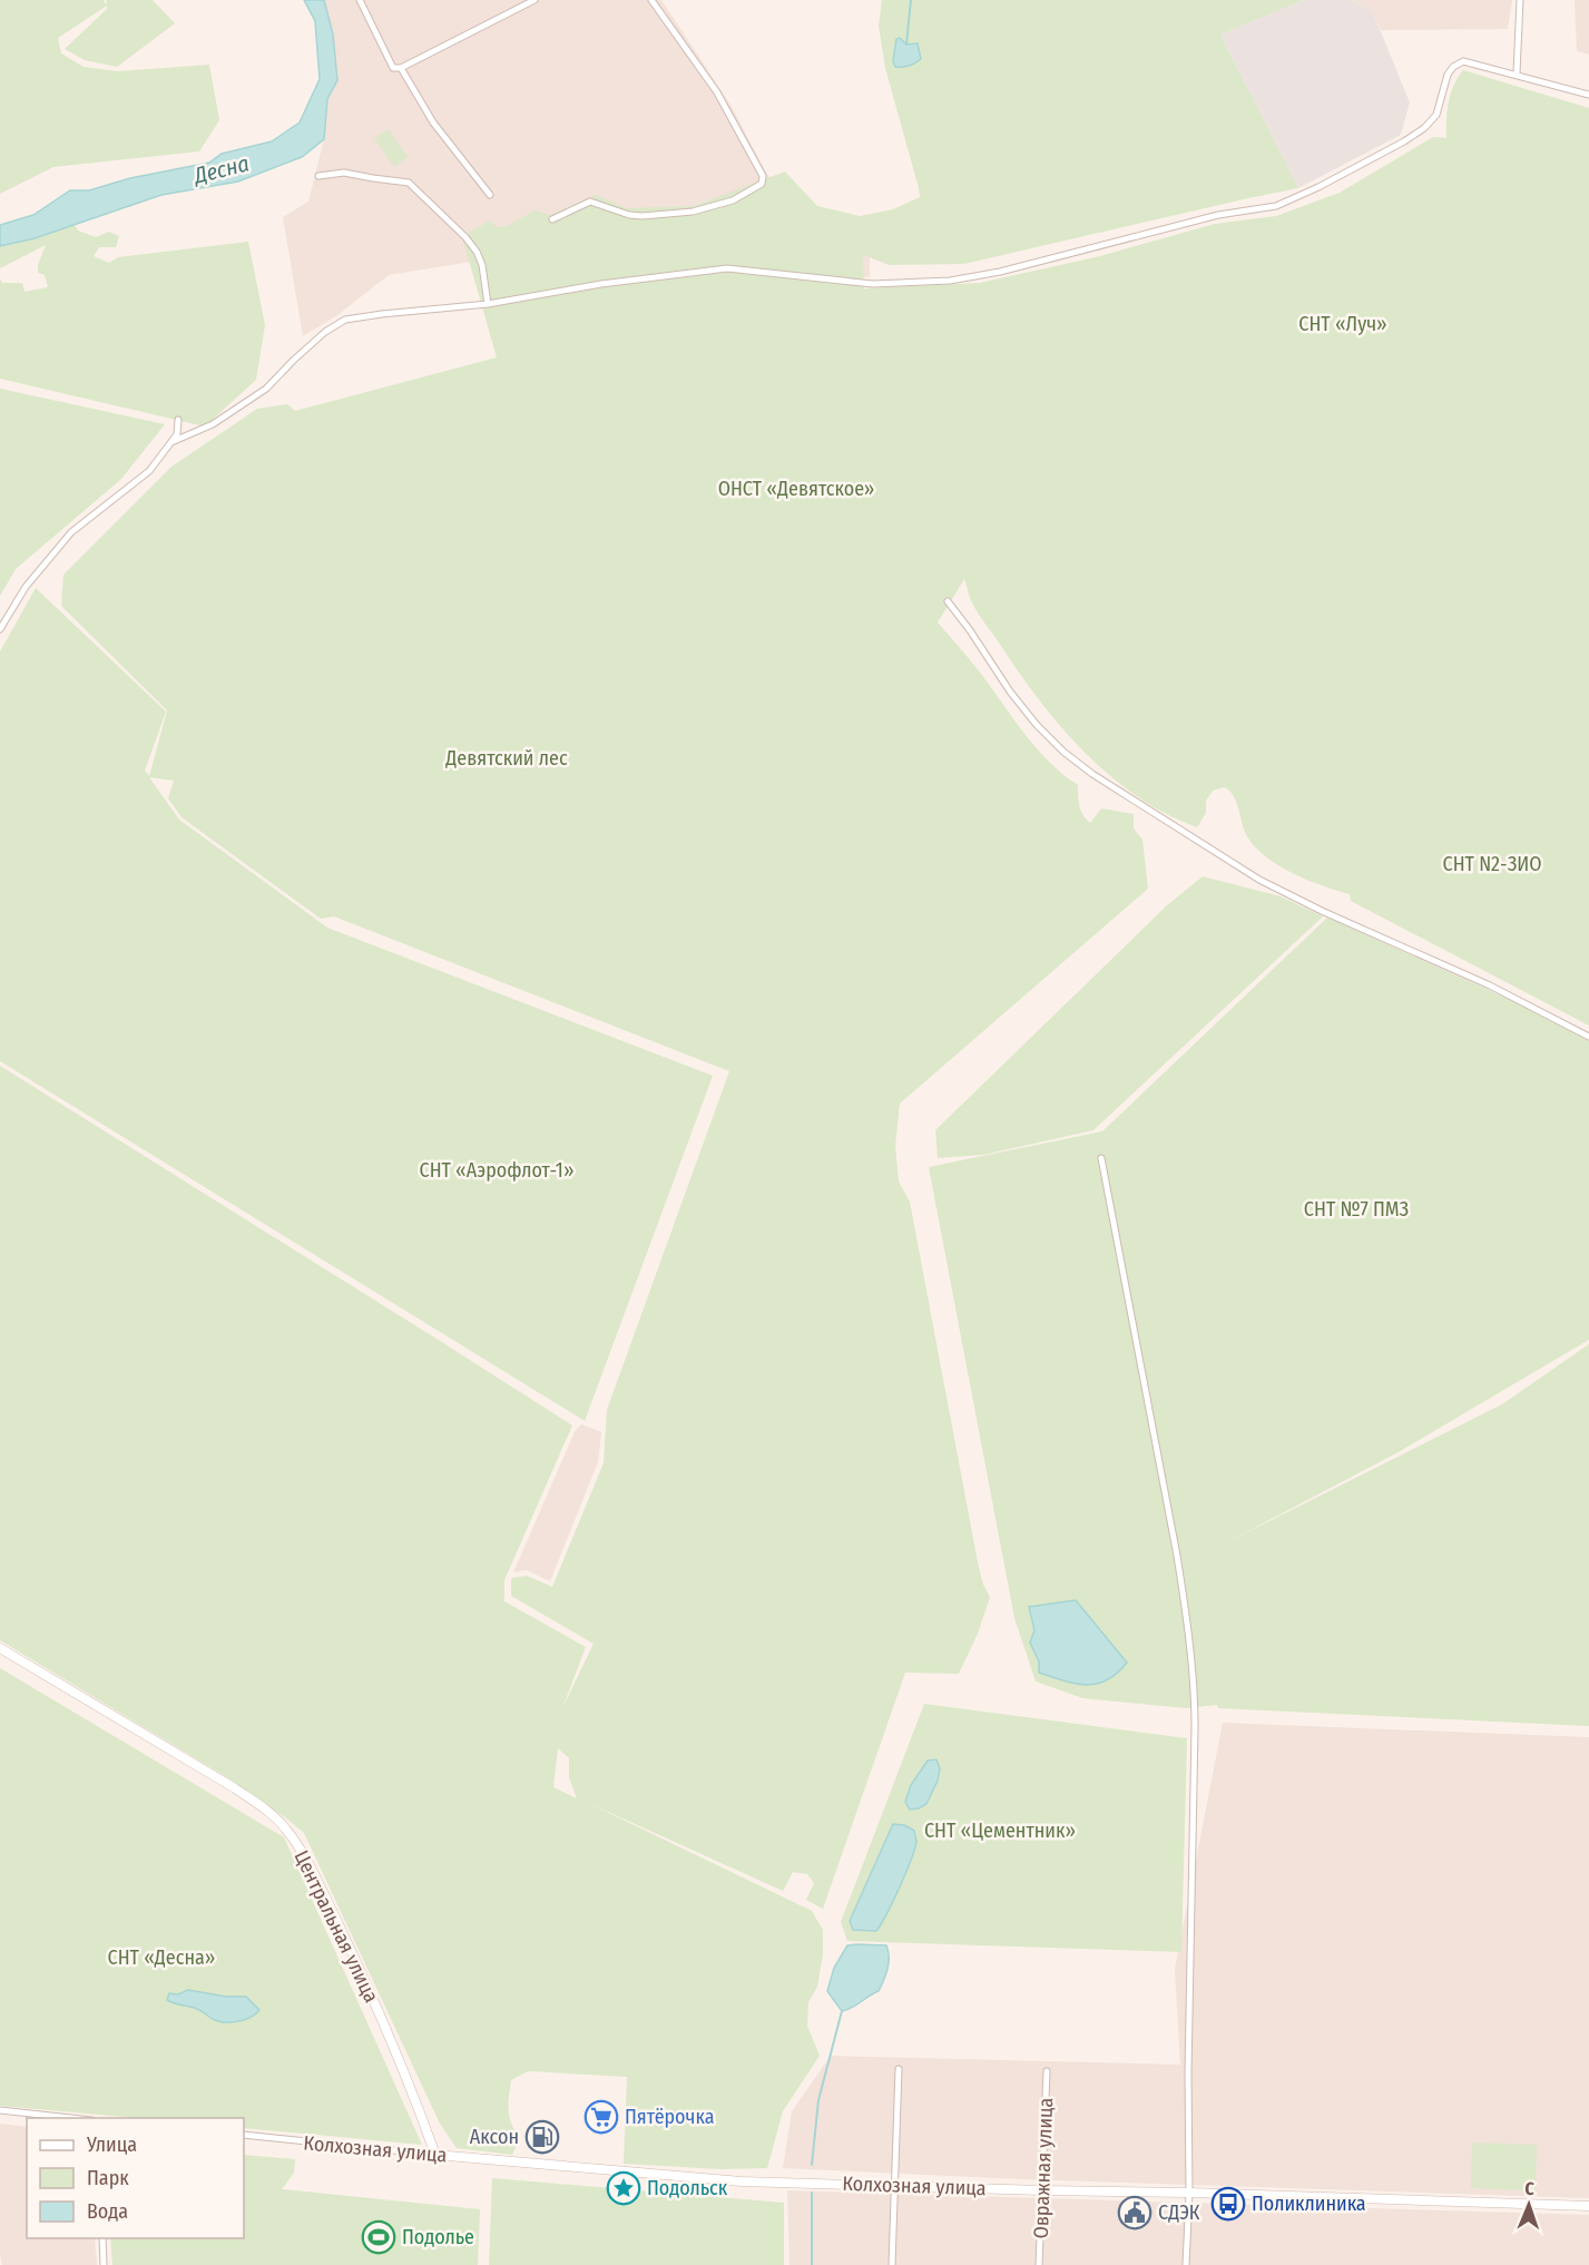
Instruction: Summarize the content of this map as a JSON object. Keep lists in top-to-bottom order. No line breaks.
{"streets":{"street":["Центральная улица","Колхозная улица","Овражная улица"]},"crossings":[["Центральная улица","Колхозная улица"],["Колхозная улица","Овражная улица"]],"water":["Десна"],"parks":["СНТ «Луч»","ОНСТ «Девятское»","Девятский лес","СНТ N2-ЗИО","СНТ «Аэрофлот-1»","СНТ №7 ПМЗ","СНТ «Цементник»","СНТ «Десна»"],"places":{"supermarket":["Пятёрочка"],"fuel station":["Аксон"],"place":["Подольск"],"bus stop":["Поликлиника"],"public building":["СДЭК"],"sports":["Подолье"]},"legend":["Улица","Парк","Вода"],"north":"top"}
